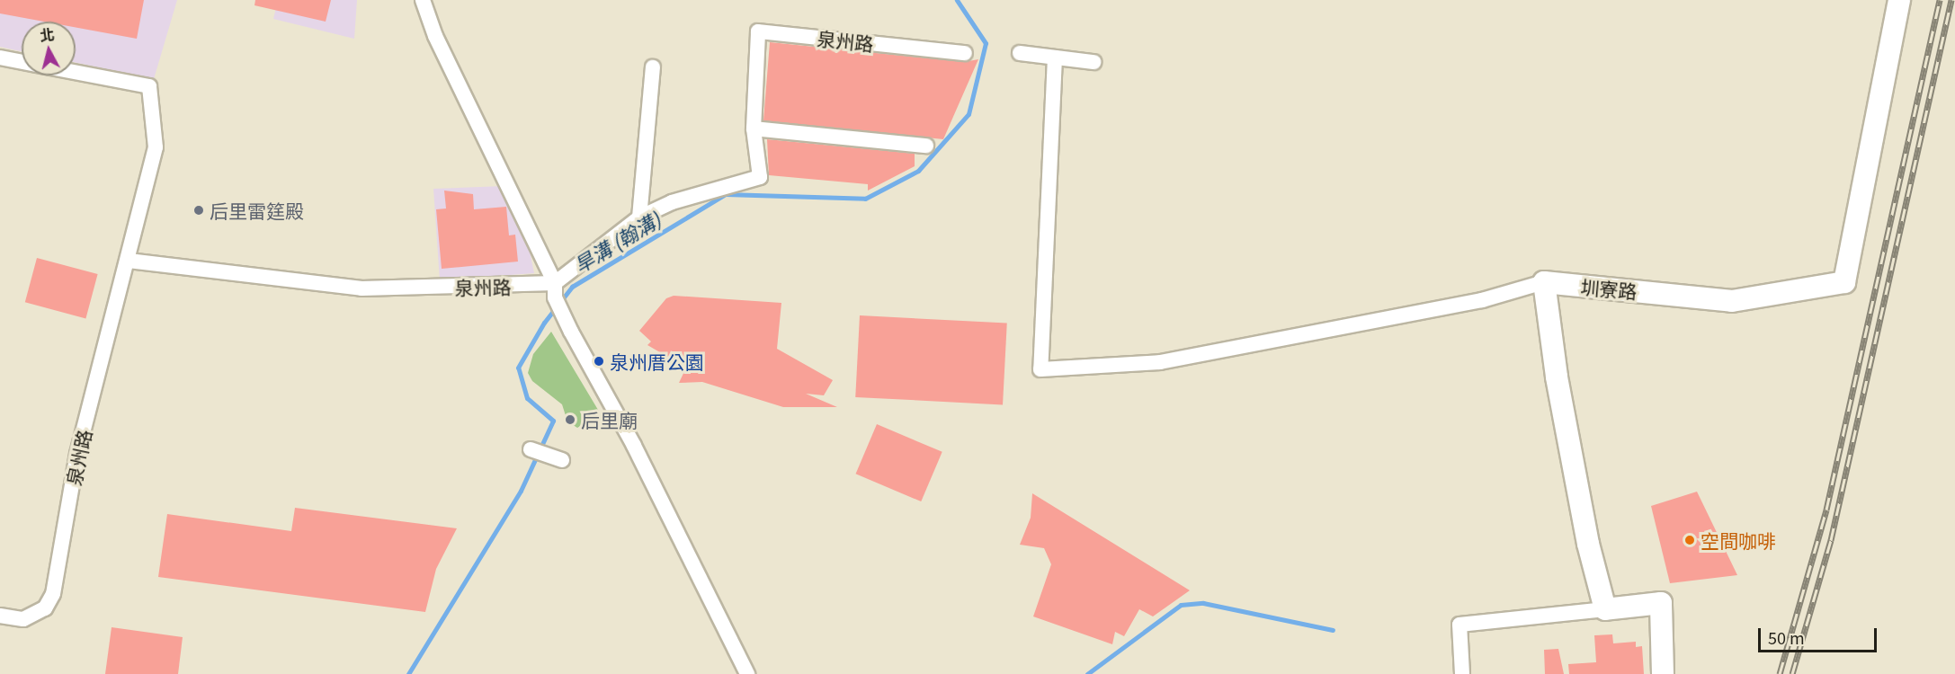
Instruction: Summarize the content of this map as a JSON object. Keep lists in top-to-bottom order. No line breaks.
{"streets":{"street":["泉州路","圳寮路"]},"water":["旱溝 (翰溝)"],"places":["后里雷筳殿","泉州厝公園","后里廟","空間咖啡"],"scale_bar":"50 m","north":"top"}
